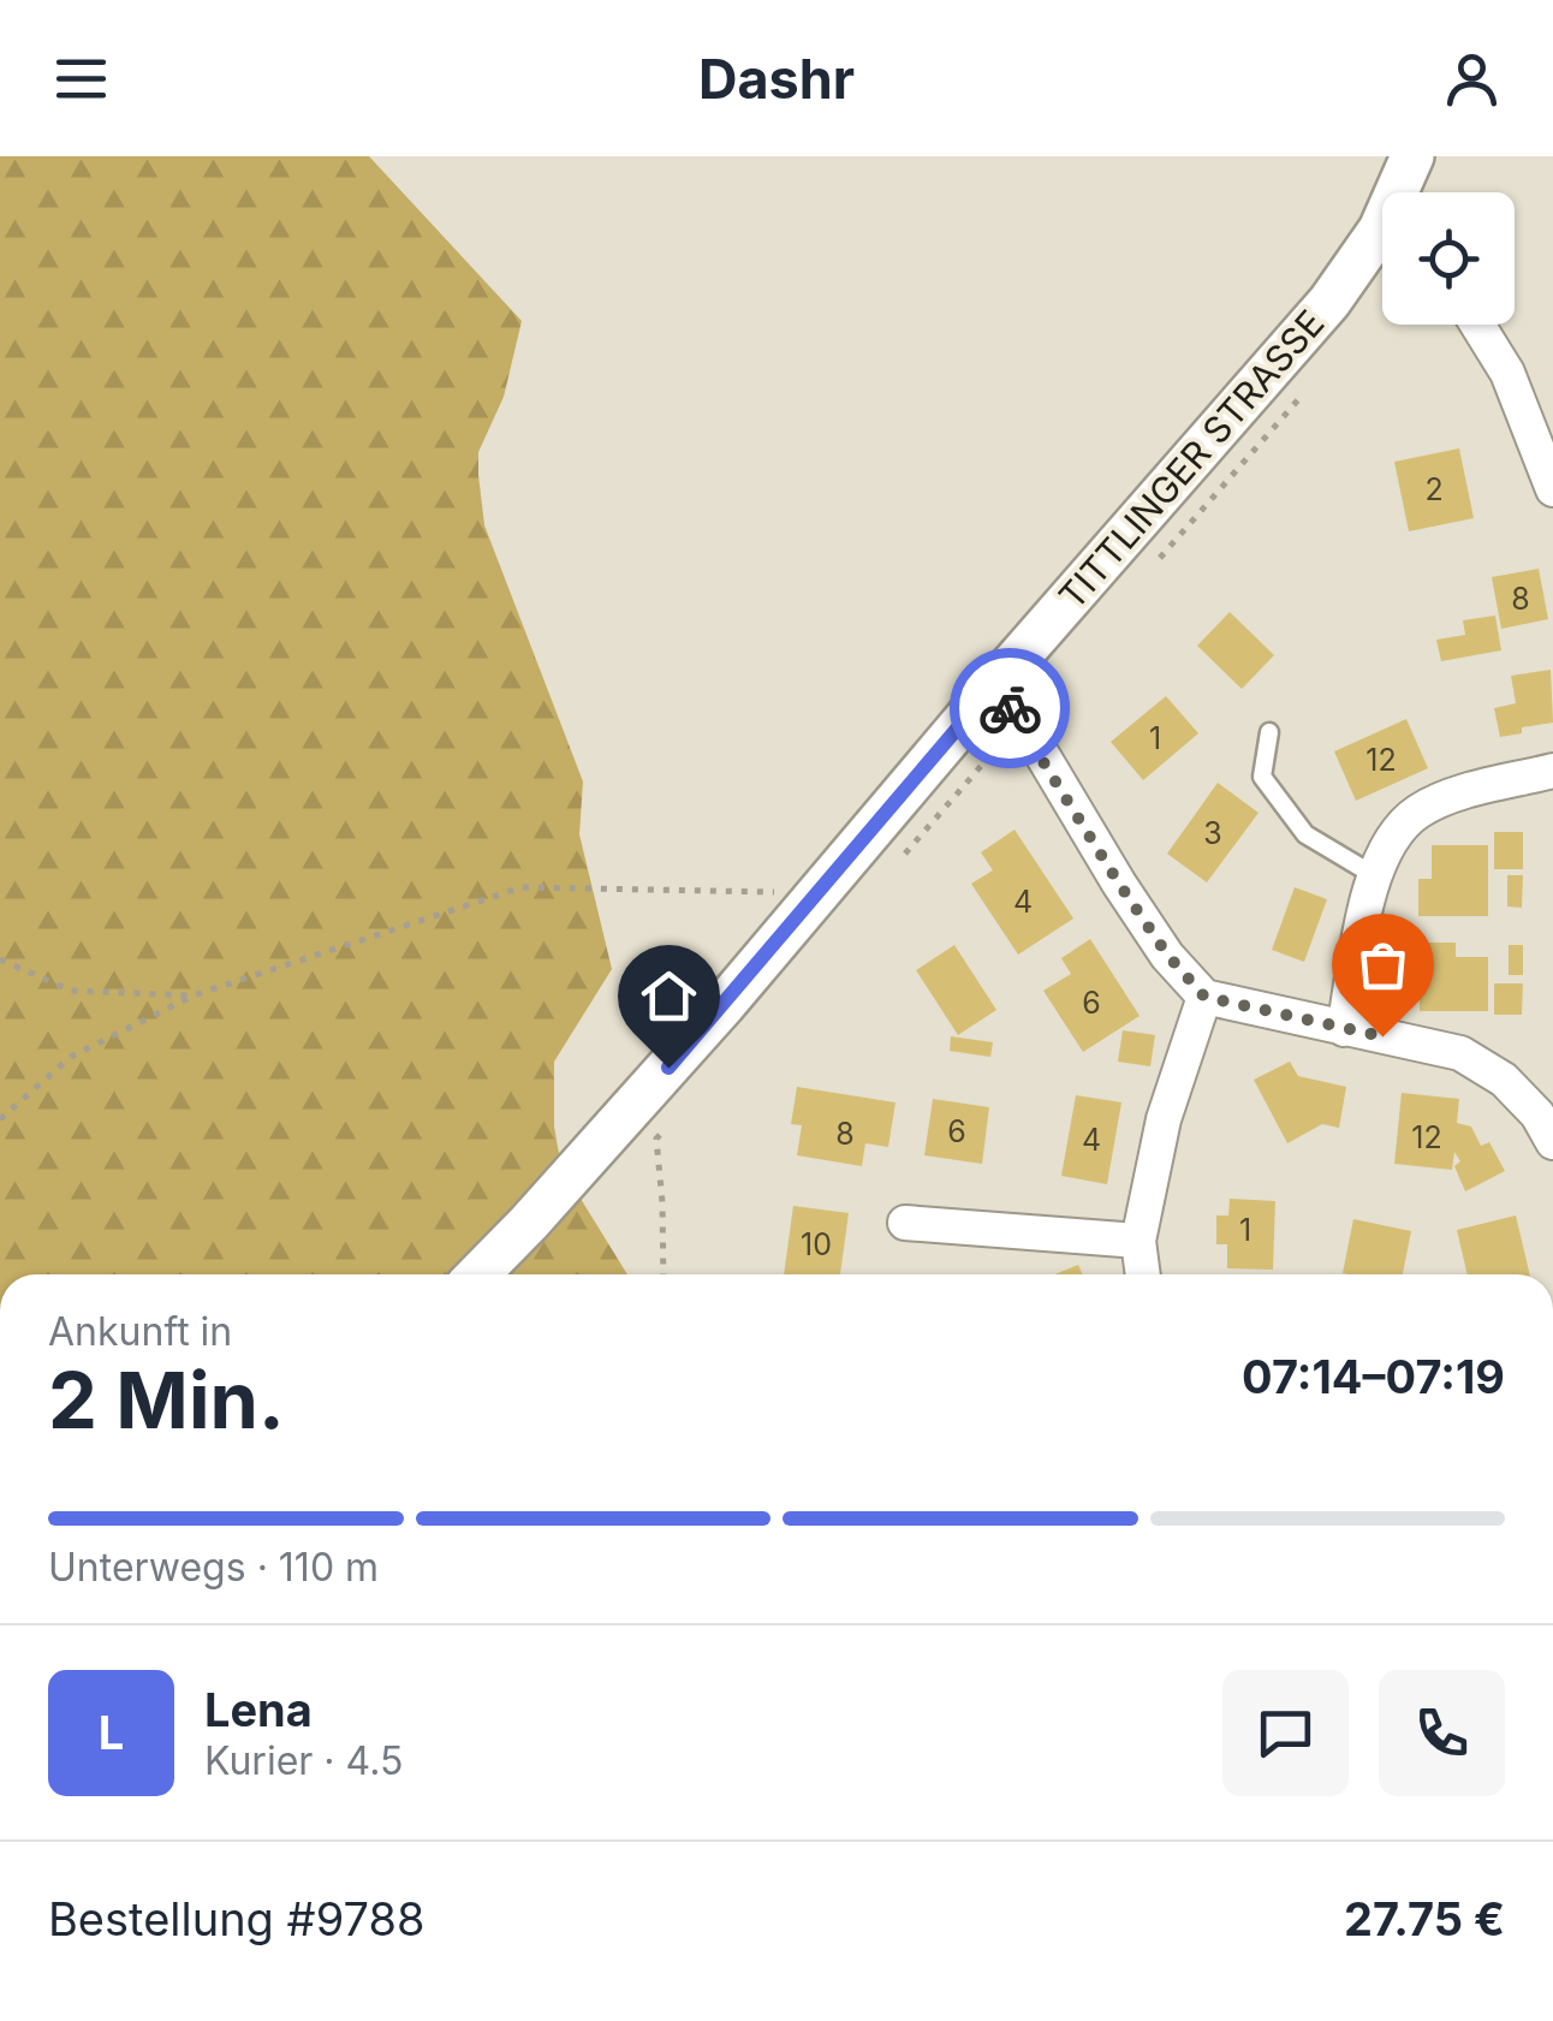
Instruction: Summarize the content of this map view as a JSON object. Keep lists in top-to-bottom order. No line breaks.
{"streets":{"street":["TITTLINGER STRASSE"]},"house_numbers":["2","8","1","12","3","4","6","6","8","12","4","1","10"],"page":{"header":"Dashr","heading":["2 Min.","Ankunft in","07:14–07:19"],"panel":["Lena","Kurier · 4.5","Bestellung #9788","27.75 €"],"bar":"Unterwegs · 110 m","round":"L"}}
